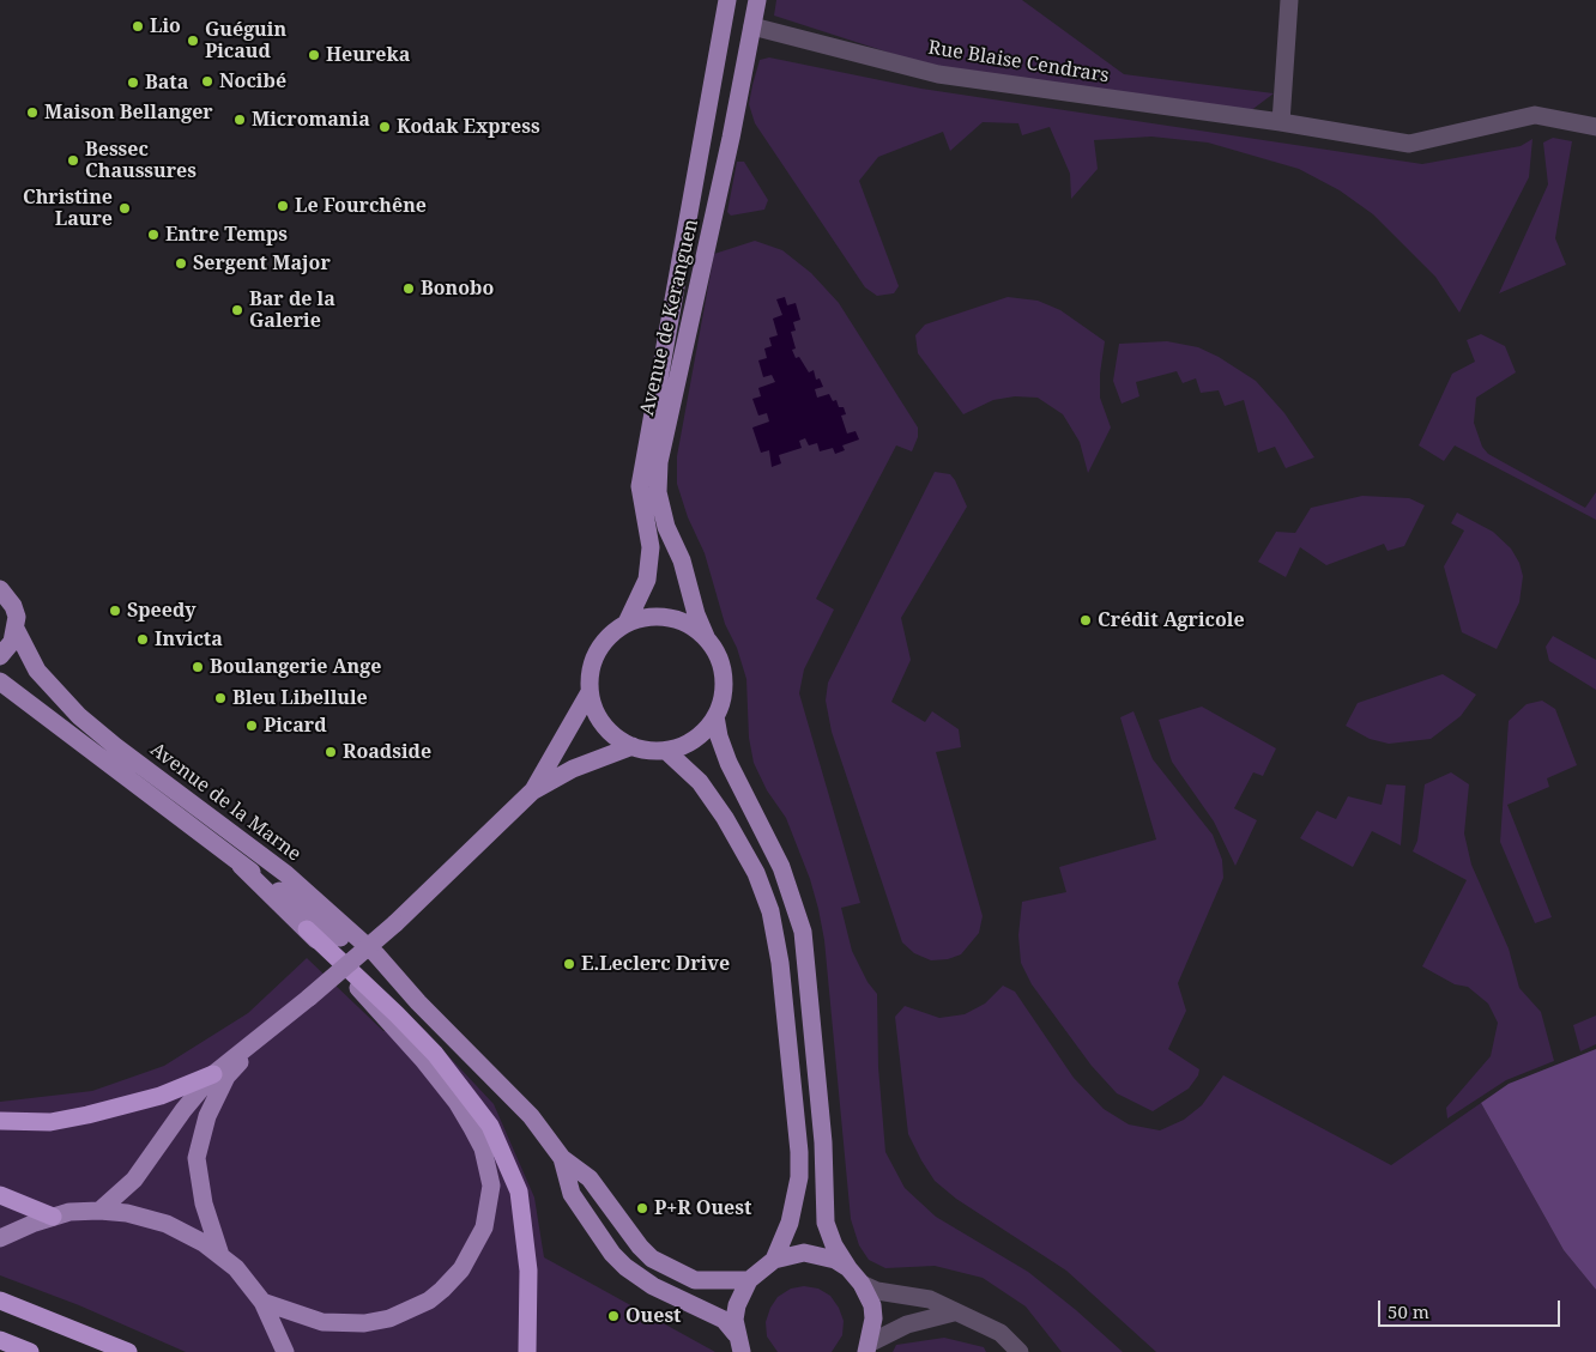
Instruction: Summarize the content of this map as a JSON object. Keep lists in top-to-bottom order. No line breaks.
{"streets":{"main road":["Avenue de Keranguen","Avenue de la Marne"],"street":["Rue Blaise Cendrars"]},"crossings":[["Rue Blaise Cendrars","Avenue de Keranguen"]],"places":["Lio","Guéguin Picaud","Heureka","Nocibé","Bata","Maison Bellanger","Micromania","Kodak Express","Bessec Chaussures","Le Fourchêne","Christine Laure","Entre Temps","Sergent Major","Bonobo","Bar de la Galerie","Speedy","Crédit Agricole","Invicta","Boulangerie Ange","Bleu Libellule","Picard","Roadside","E.Leclerc Drive","P+R Ouest","Ouest"],"scale_bar":"50 m"}
